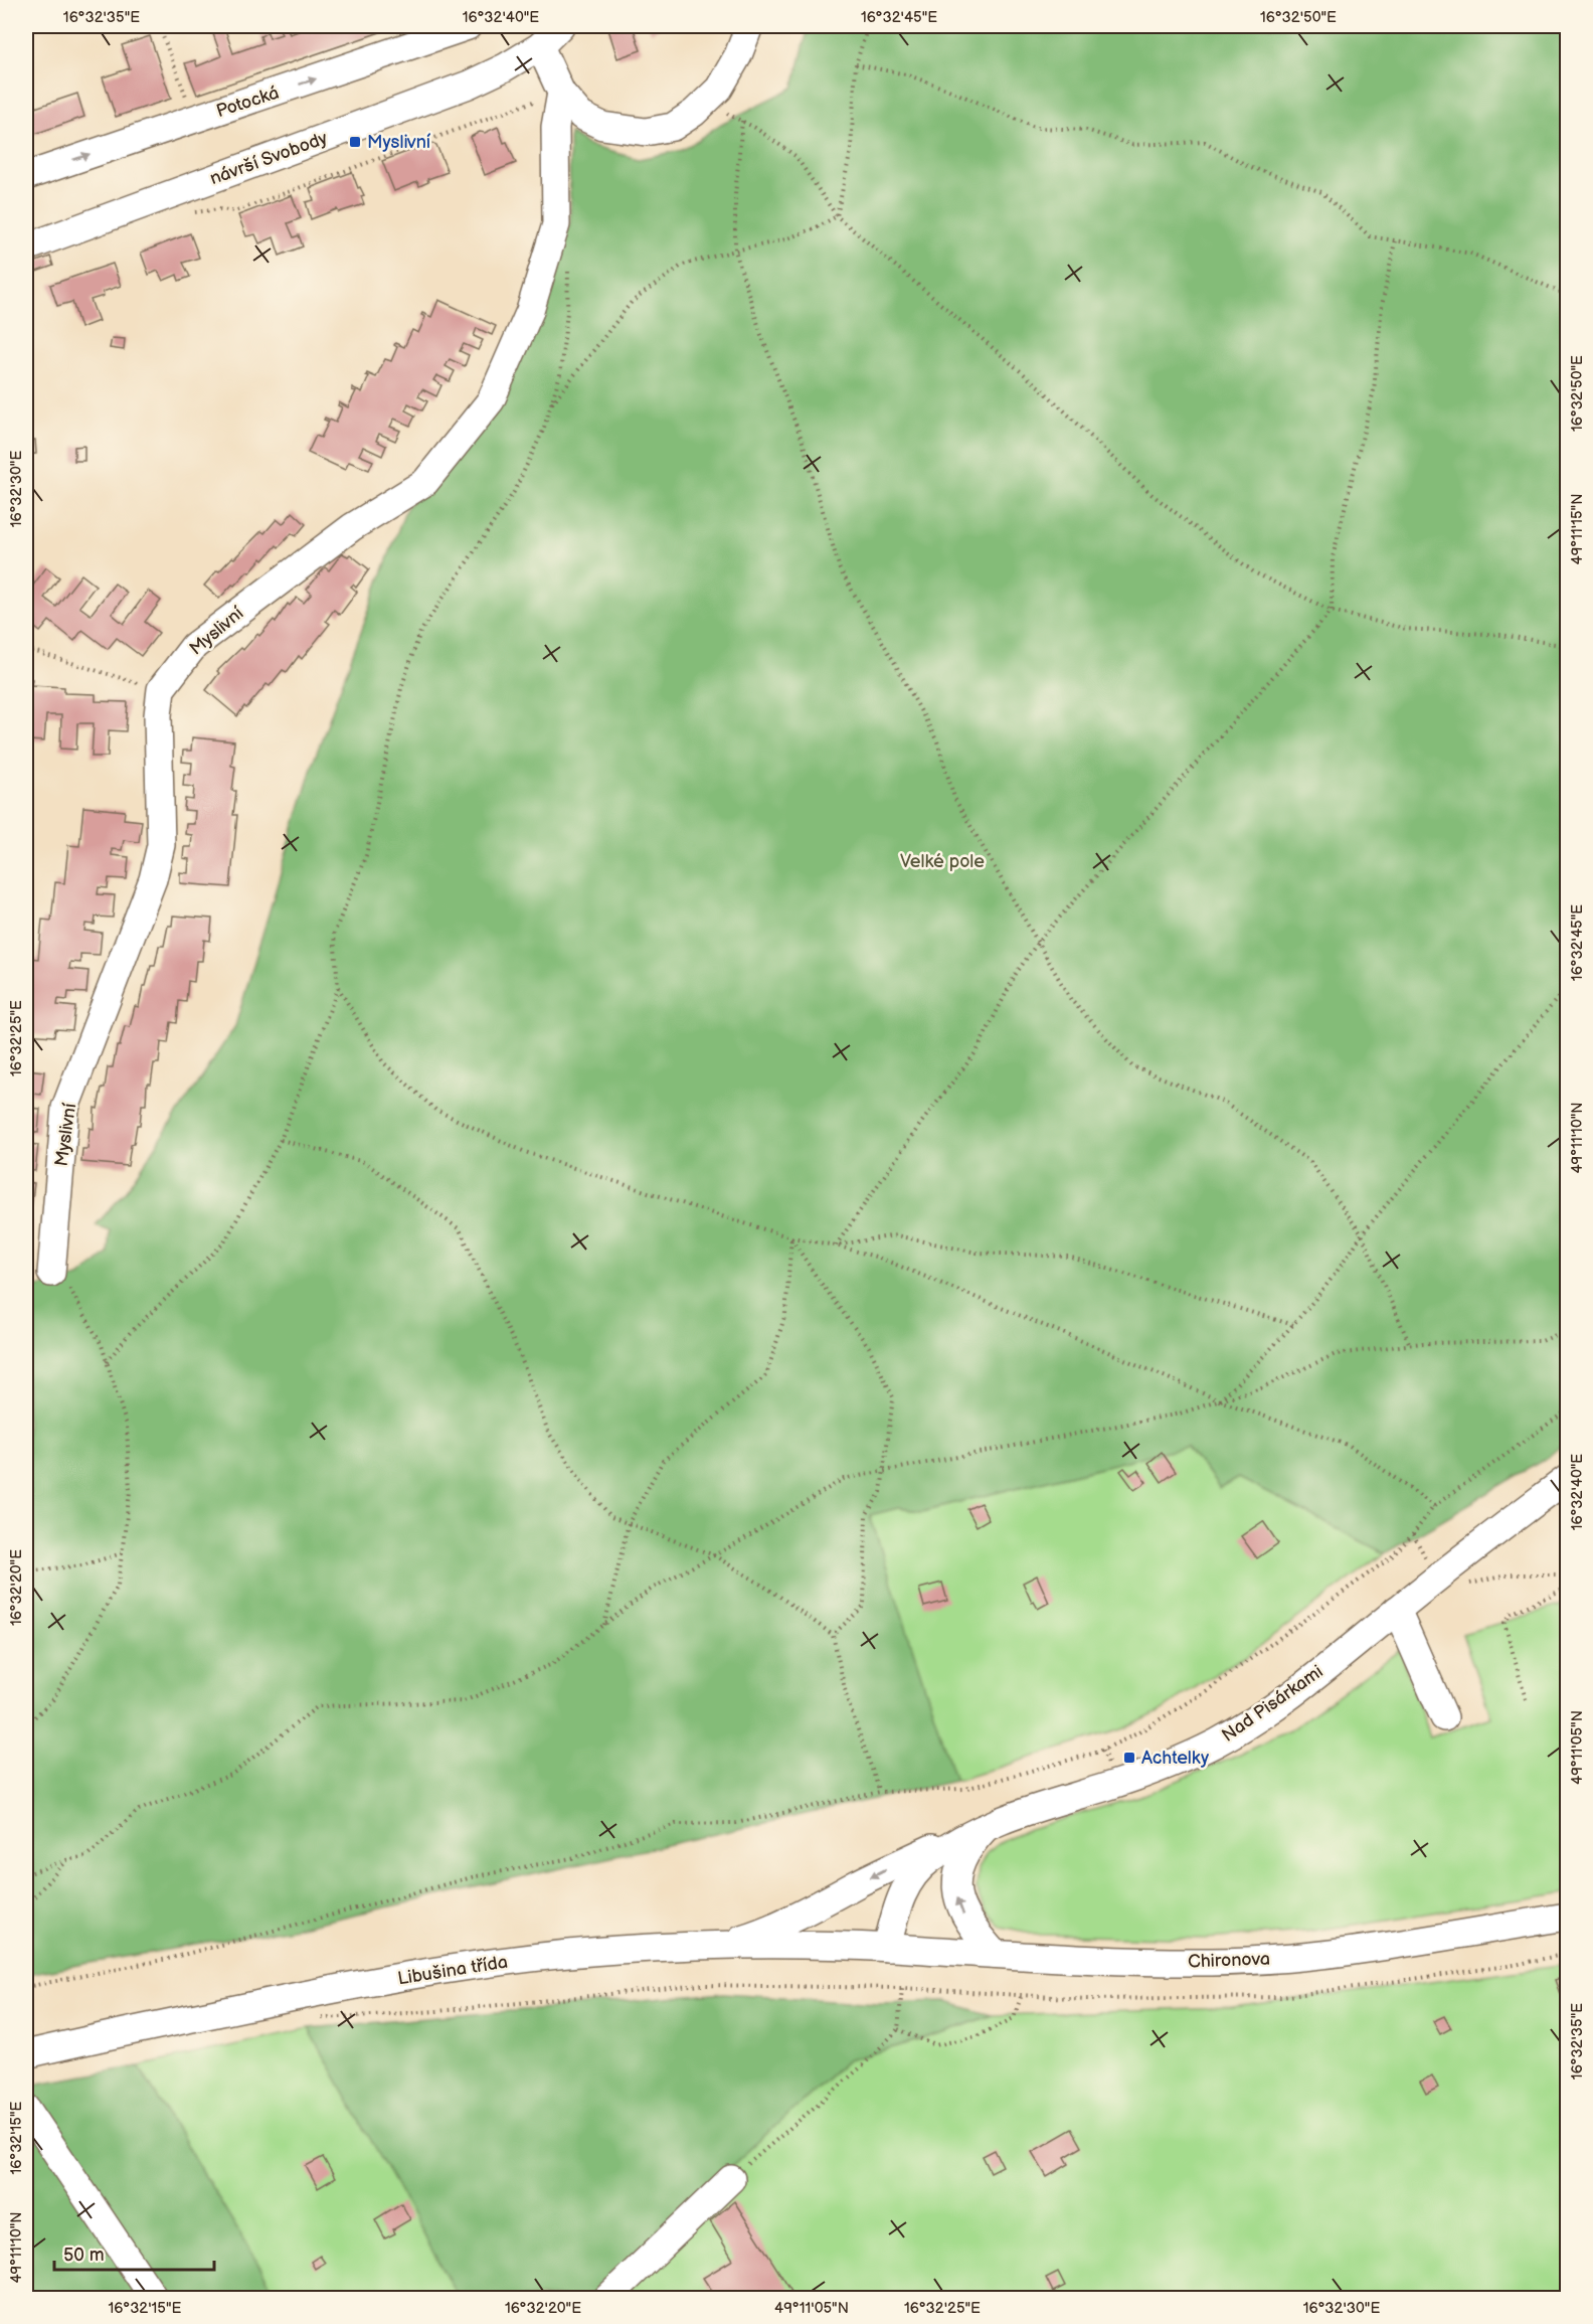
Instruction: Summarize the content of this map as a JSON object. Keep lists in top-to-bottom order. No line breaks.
{"streets":{"street":["Potocká","návrší Svobody","Myslivní","Nad Pisárkami","Chironova","Libušina třída"]},"crossings":[["Nad Pisárkami","Chironova"],["Nad Pisárkami","Libušina třída"],["Chironova","Libušina třída"]],"one_way":["Potocká"],"parks":["Velké pole"],"places":{"transit":["Myslivní","Achtelky"]},"scale_bar":"50 m","coordinates":["16°32'35\"E","16°32'40\"E","16°32'45\"E","16°32'50\"E","16°32'30\"E","49°11'15\"N","16°32'25\"E","49°11'10\"N","16°32'20\"E","49°11'05\"N","16°32'15\"E"]}
